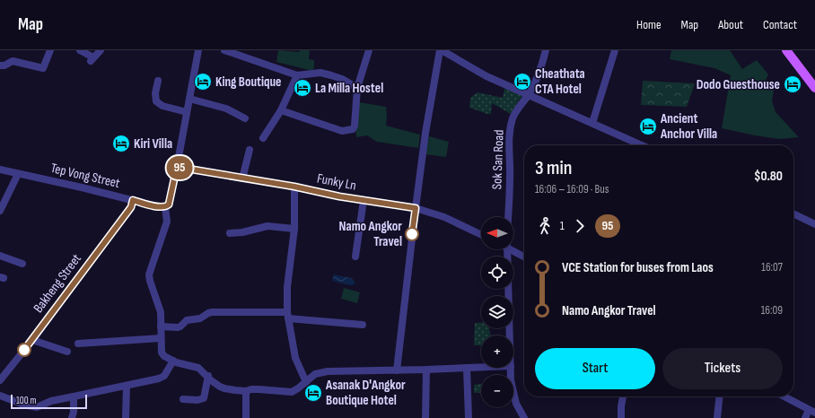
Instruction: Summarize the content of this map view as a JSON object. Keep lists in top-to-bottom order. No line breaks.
{"streets":{"street":["Sok San Road","Tep Vong Street","Funky Ln","Bakheng Street"]},"crossings":[["Tep Vong Street","Bakheng Street"]],"places":{"hotel":["King Boutique","Cheathata CTA Hotel","Dodo Guesthouse","La Milla Hostel","Ancient Anchor Villa","Kiri Villa","Asanak D'Angkor Boutique Hotel"],"other":["Namo Angkor Travel"]},"lines":["bus line 95"],"scale_bar":"100 m","north":"left","page":{"header":"Map","nav":["Home","Map","About","Contact"],"on_map":"95","heading":["3 min","16:06 – 16:09 · Bus","$0.80"],"legs":["1","95"],"map_buttons":["+","−"],"list":[{"name":"VCE Station for buses from Laos","value":"16:07"},{"name":"Namo Angkor Travel","value":"16:09"}],"buttons":["Start","Tickets"],"scale":"100 m"}}
